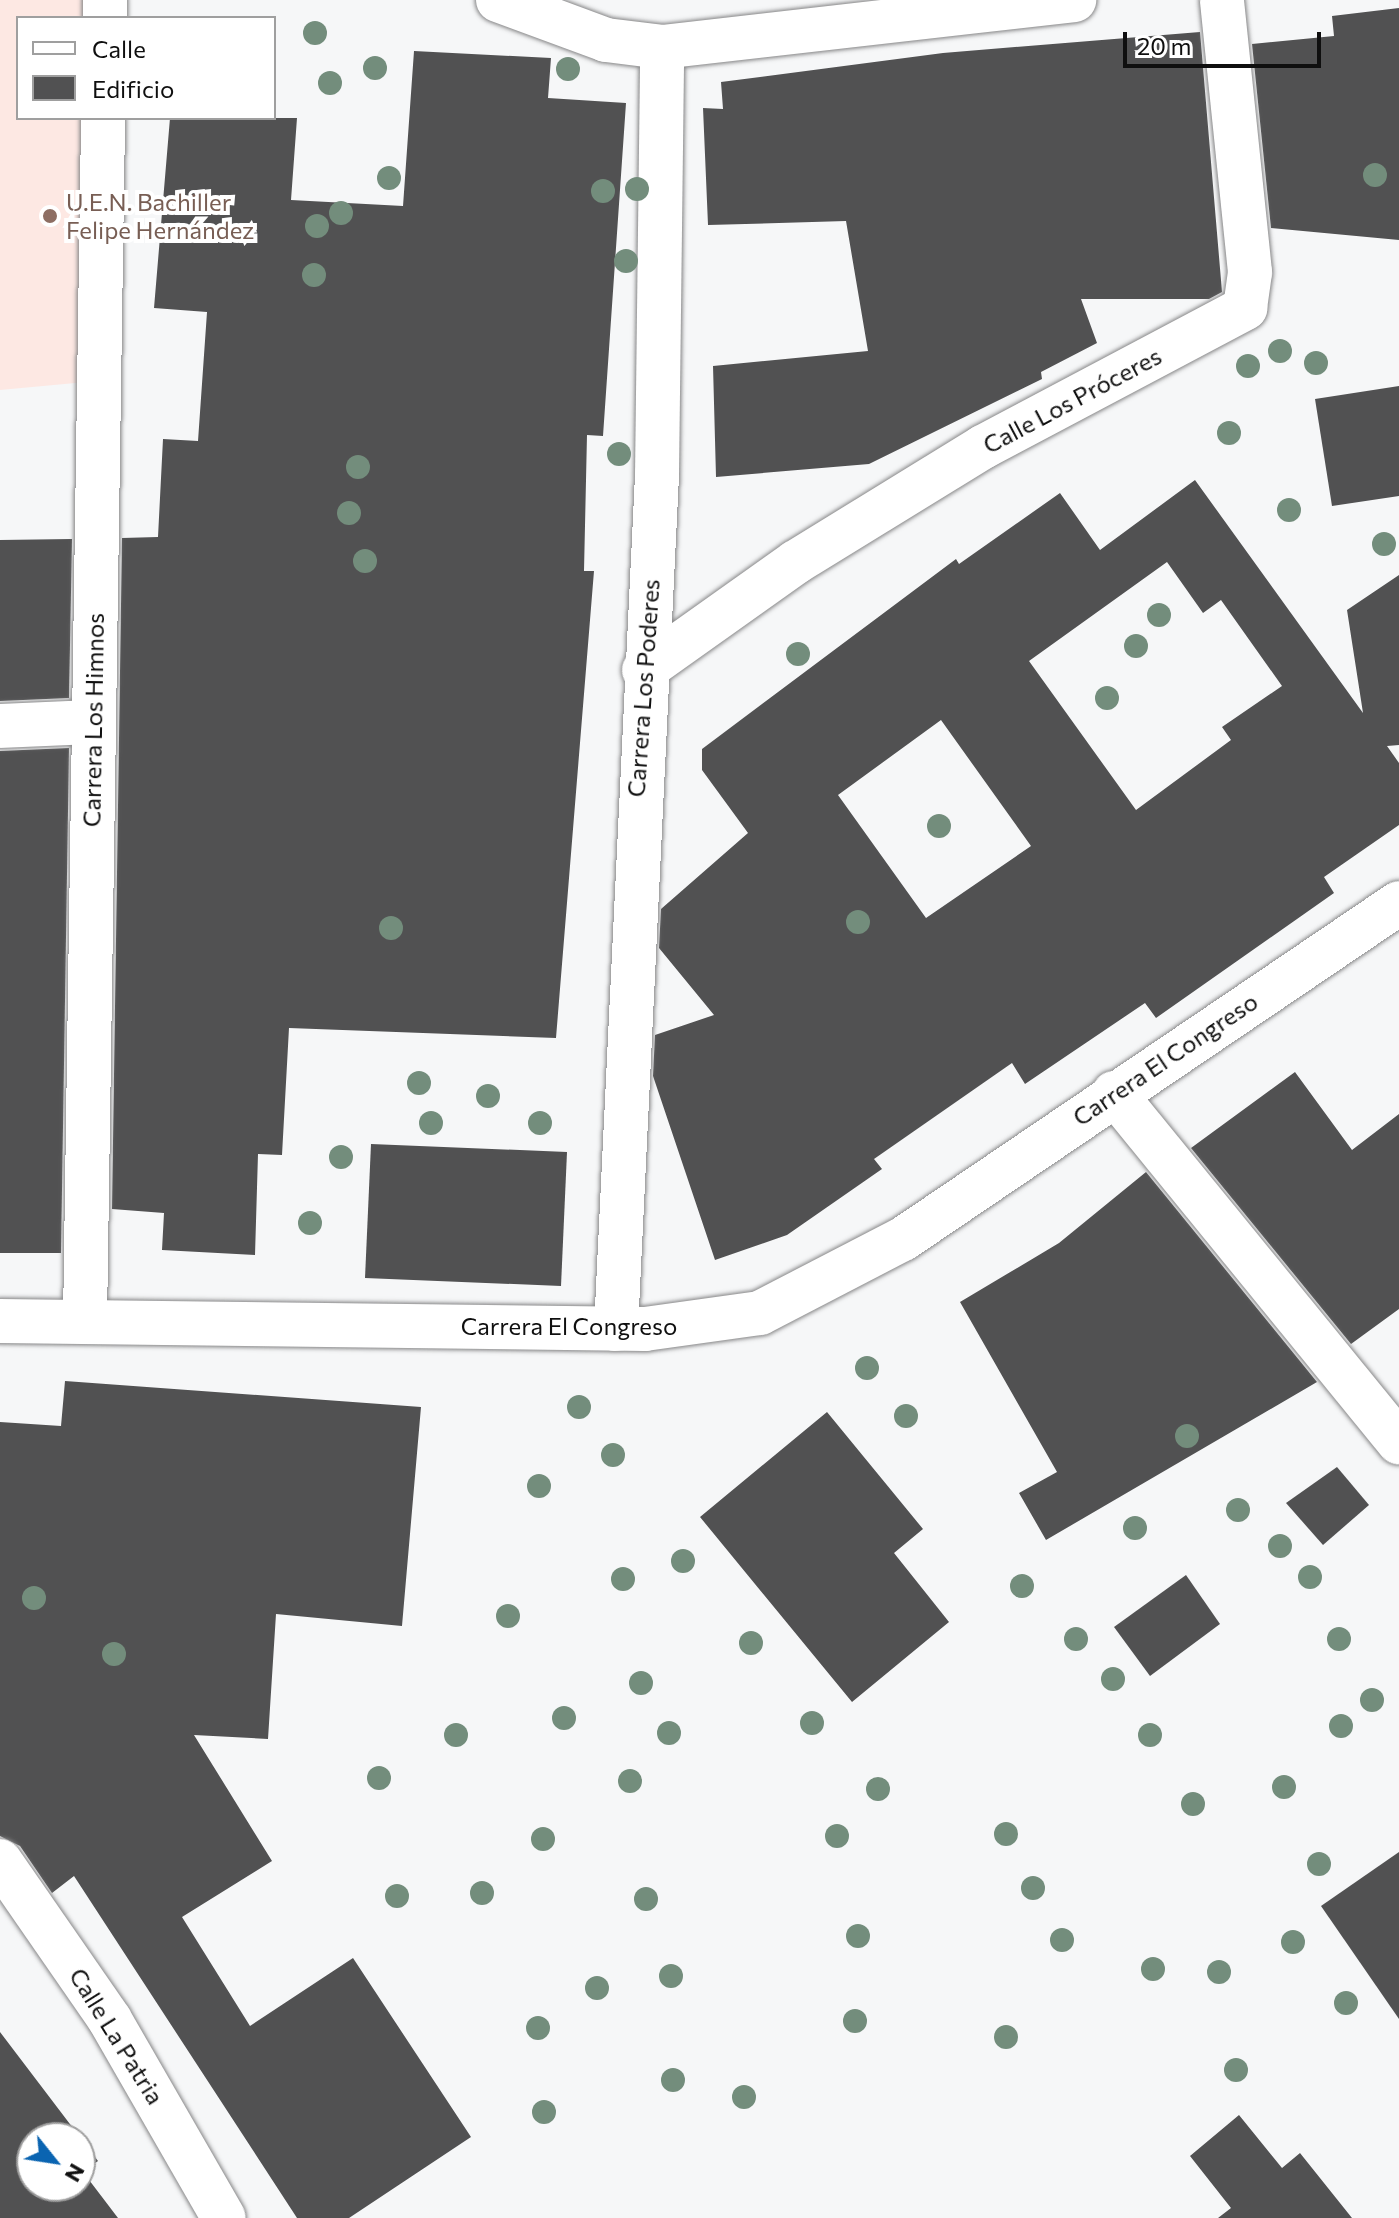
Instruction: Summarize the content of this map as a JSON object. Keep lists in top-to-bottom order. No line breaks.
{"streets":{"street":["Calle Los Próceres","Carrera Los Poderes","Carrera Los Himnos","Carrera El Congreso","Calle La Patria"]},"crossings":[["Calle Los Próceres","Carrera Los Poderes"],["Carrera Los Poderes","Carrera El Congreso"],["Carrera Los Himnos","Carrera El Congreso"]],"places":["U.E.N. Bachiller Felipe Hernández"],"legend":["Calle","Edificio"],"scale_bar":"20 m","north":"bottom right"}
